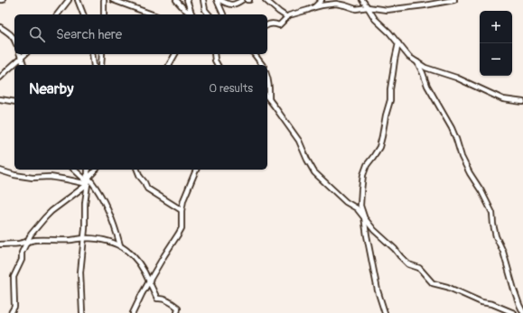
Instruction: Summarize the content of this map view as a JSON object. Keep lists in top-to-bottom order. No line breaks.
{"page":{"map_buttons":["+","−"],"search":"Search here","heading":["Nearby","0 results"]}}
